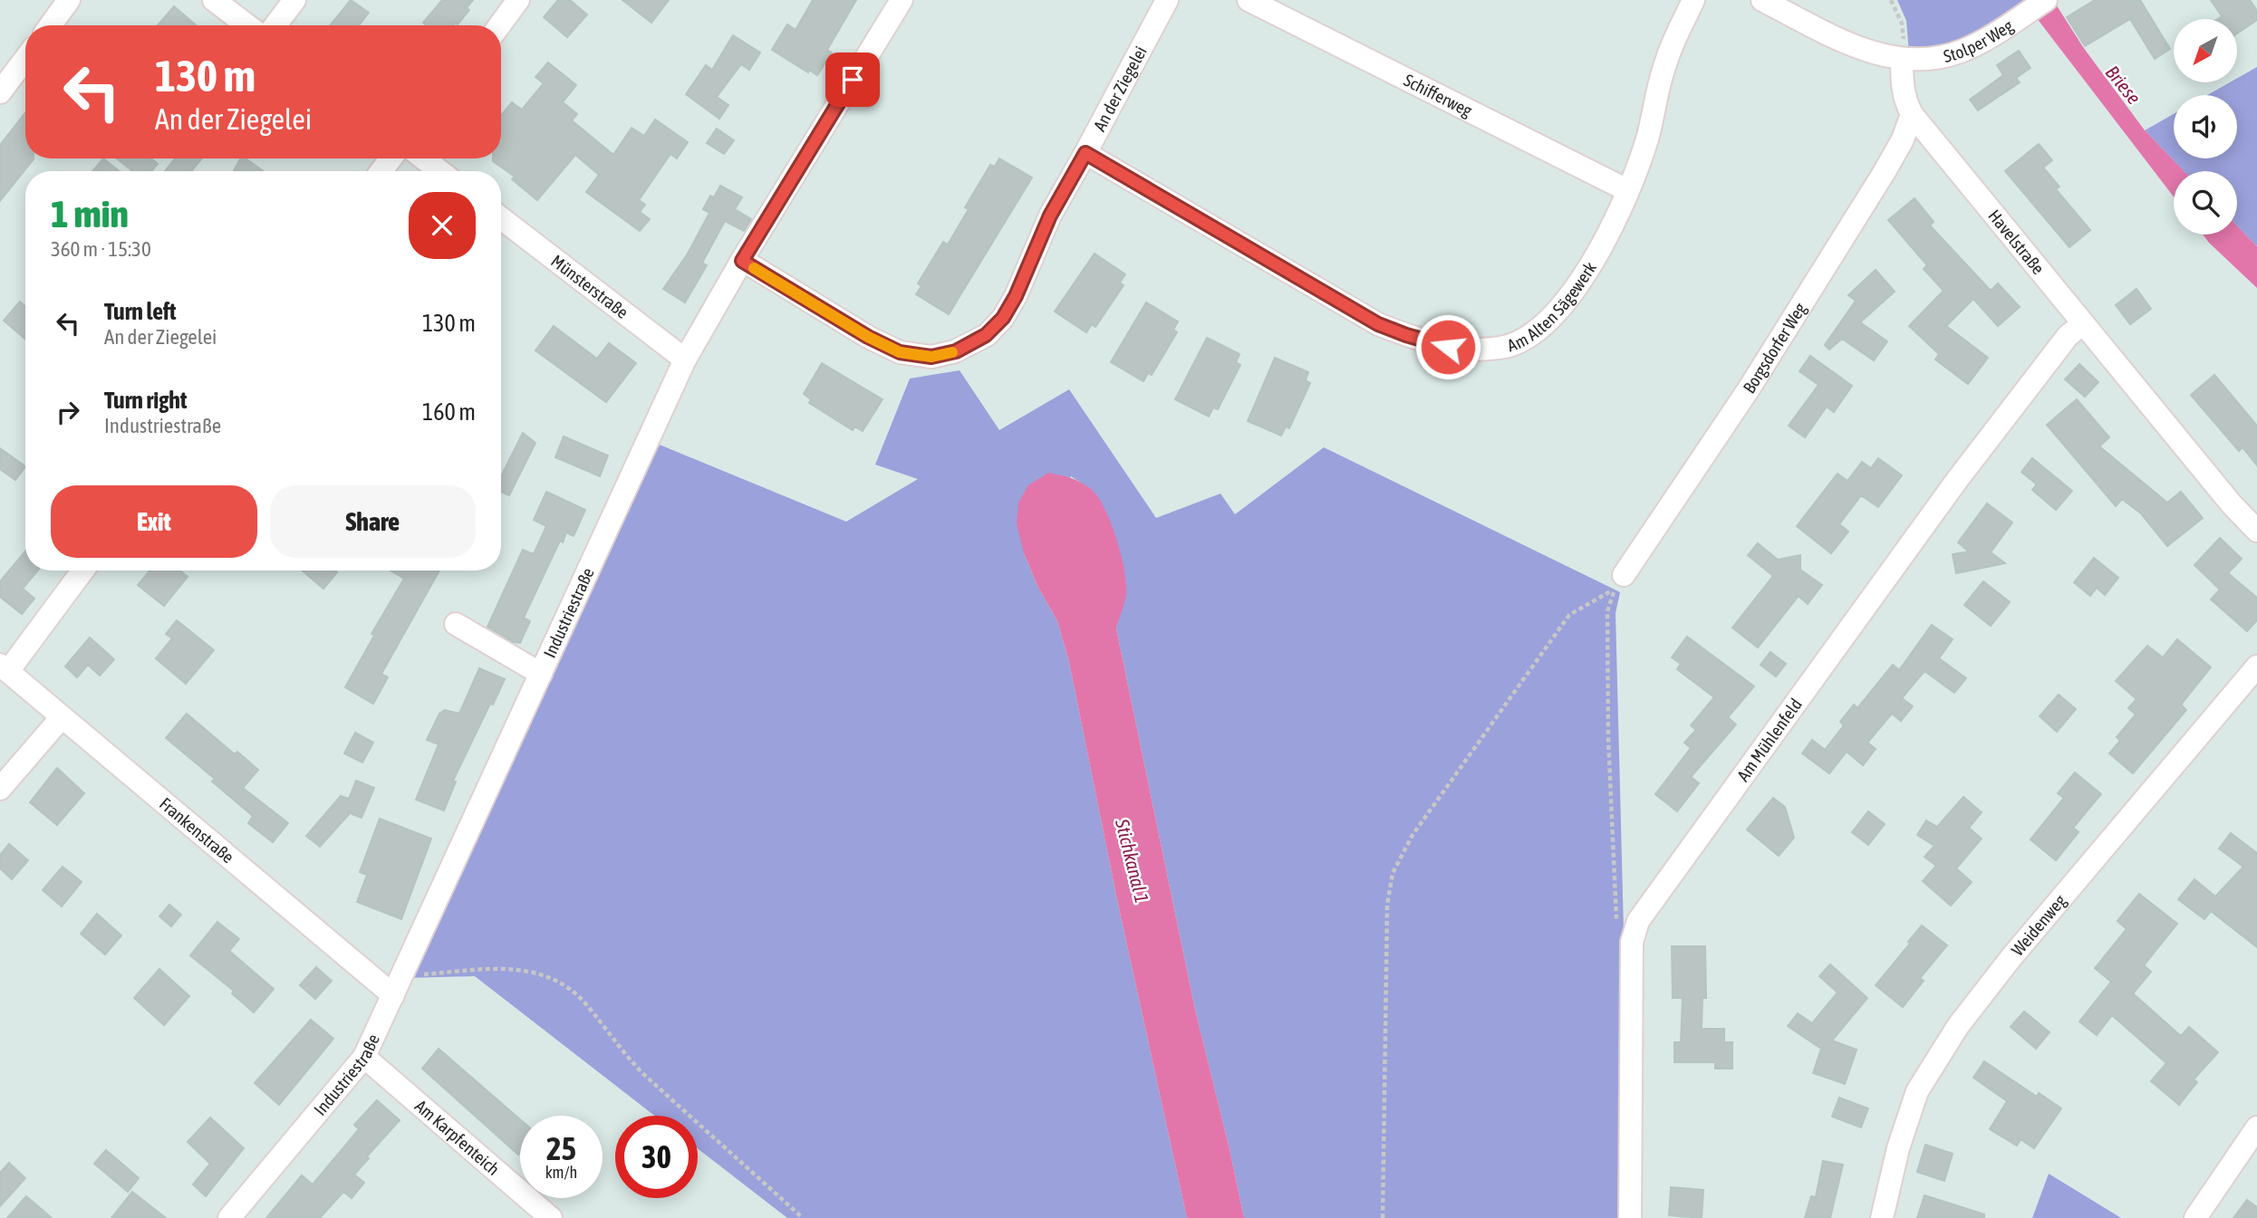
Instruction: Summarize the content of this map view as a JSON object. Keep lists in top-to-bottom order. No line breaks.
{"streets":{"street":["Stolper Weg","An der Ziegelei","Schifferweg","Havelstraße","Münsterstraße","Am Alten Sägewerk","Borgsdorfer Weg","Industriestraße","Am Mühlenfeld","Frankenstraße","Weidenweg","Am Karpfenteich"]},"crossings":[["Stolper Weg","Havelstraße"],["An der Ziegelei","Am Alten Sägewerk"],["An der Ziegelei","Industriestraße"],["Schifferweg","Am Alten Sägewerk"],["Havelstraße","Borgsdorfer Weg"],["Havelstraße","Am Mühlenfeld"],["Münsterstraße","Industriestraße"],["Industriestraße","Frankenstraße"],["Industriestraße","Am Karpfenteich"]],"water":["Briese","Stichkanal 1"],"north":"bottom left","page":{"turn":["130 m","An der Ziegelei"],"heading":["1 min","360 m · 15:30"],"list":[{"name":"Turn left","note":"An der Ziegelei","value":"130 m"},{"name":"Turn right","note":"Industriestraße","value":"160 m"}],"buttons":["Exit","Share"],"speed":"25 km/h","limit":"30"}}
